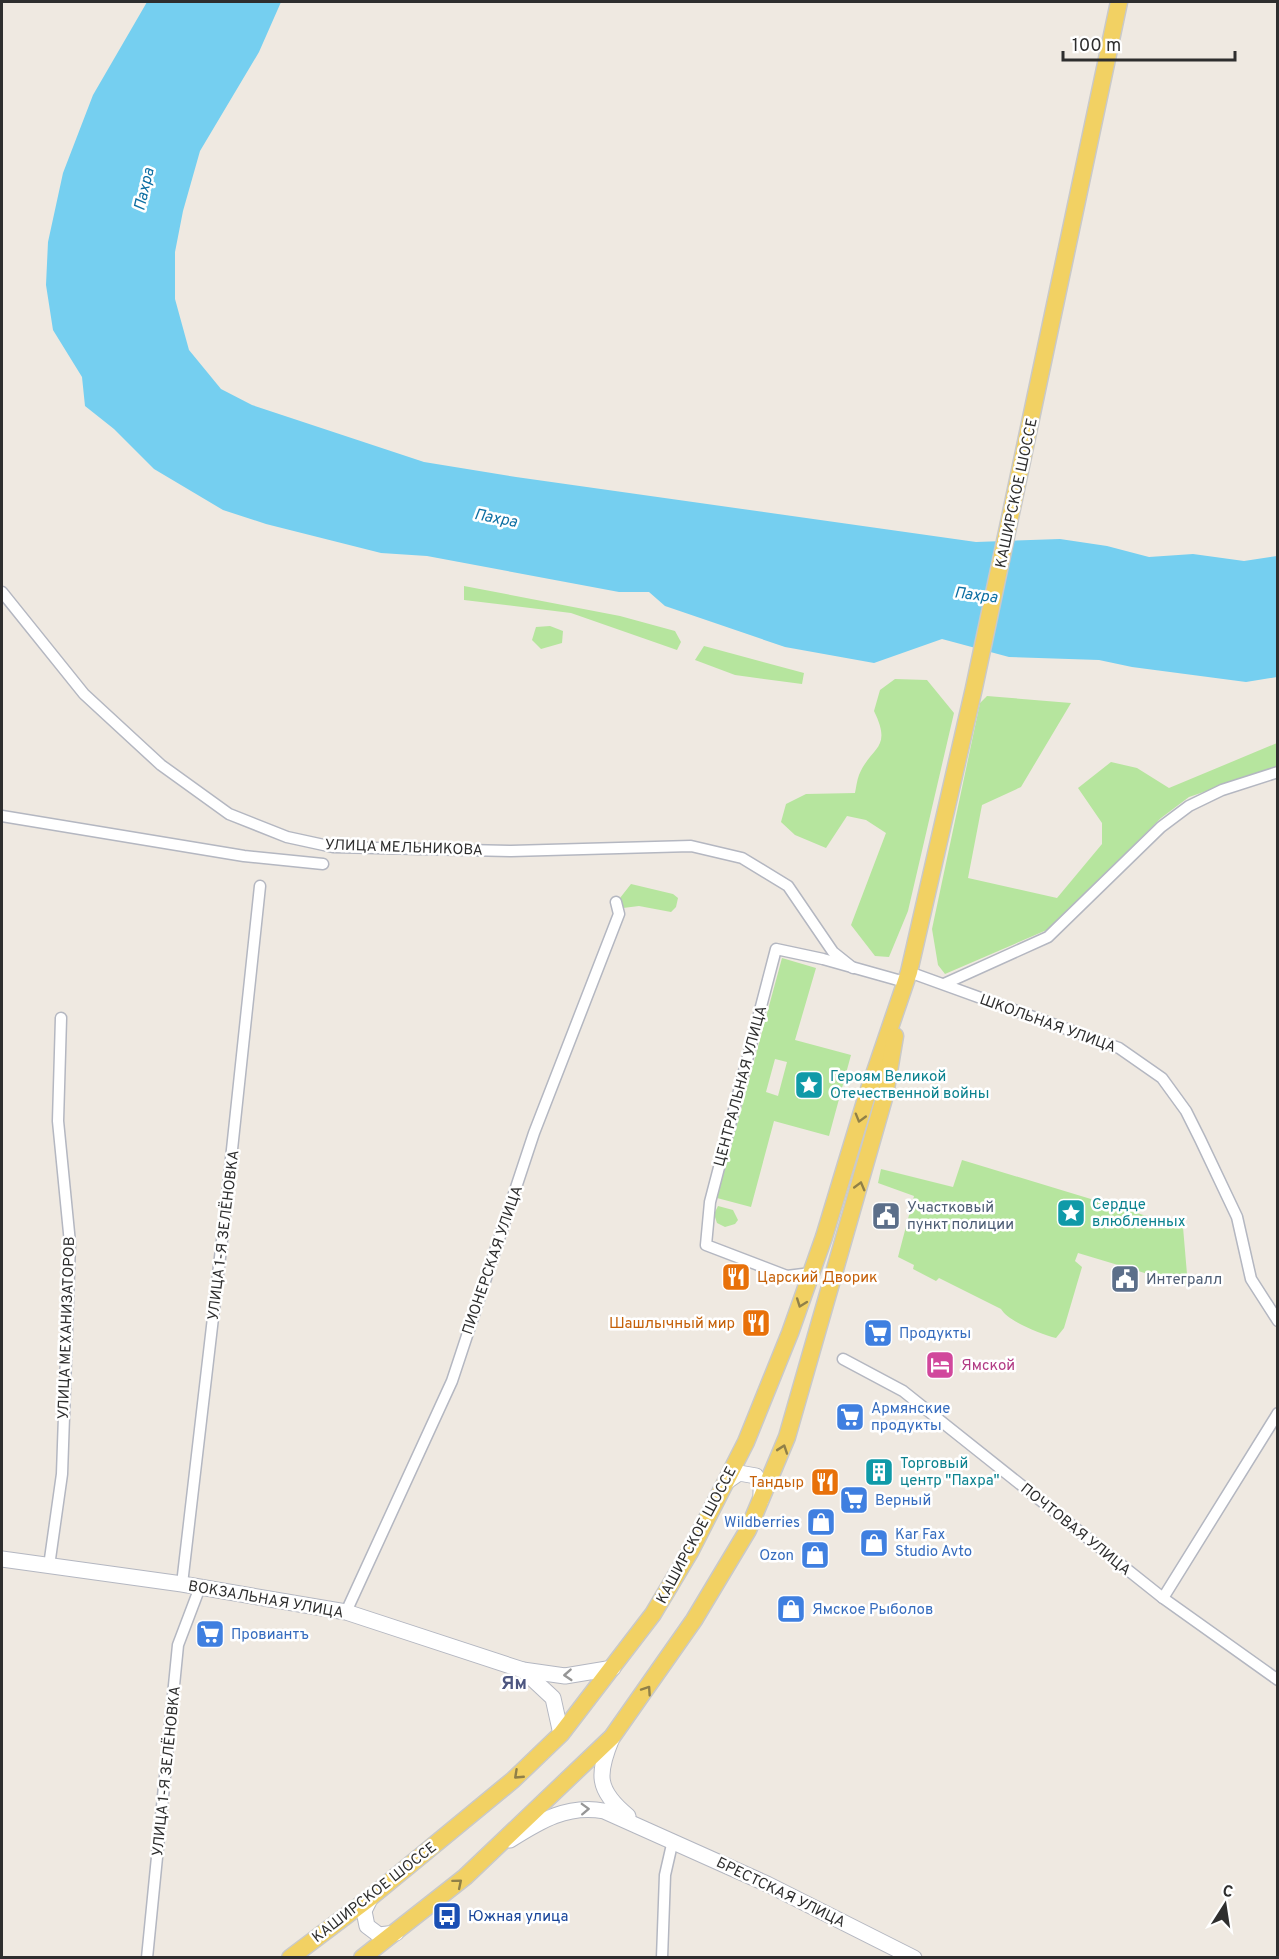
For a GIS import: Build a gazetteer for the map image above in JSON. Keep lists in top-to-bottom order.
{
  "streets": {
    "main road": ["КАШИРСКОЕ ШОССЕ"],
    "street": [
      "УЛИЦА МЕЛЬНИКОВА",
      "ШКОЛЬНАЯ УЛИЦА",
      "ЦЕНТРАЛЬНАЯ УЛИЦА",
      "УЛИЦА 1-Я ЗЕЛЁНОВКА",
      "ПИОНЕРСКАЯ УЛИЦА",
      "УЛИЦА МЕХАНИЗАТОРОВ",
      "ПОЧТОВАЯ УЛИЦА",
      "ВОКЗАЛЬНАЯ УЛИЦА",
      "БРЕСТСКАЯ УЛИЦА"
    ]
  },
  "crossings": [
    ["КАШИРСКОЕ ШОССЕ", "ШКОЛЬНАЯ УЛИЦА"],
    ["КАШИРСКОЕ ШОССЕ", "ЦЕНТРАЛЬНАЯ УЛИЦА"],
    ["КАШИРСКОЕ ШОССЕ", "ВОКЗАЛЬНАЯ УЛИЦА"],
    ["КАШИРСКОЕ ШОССЕ", "БРЕСТСКАЯ УЛИЦА"],
    ["УЛИЦА МЕЛЬНИКОВА", "ЦЕНТРАЛЬНАЯ УЛИЦА"],
    ["ШКОЛЬНАЯ УЛИЦА", "ЦЕНТРАЛЬНАЯ УЛИЦА"],
    ["УЛИЦА 1-Я ЗЕЛЁНОВКА", "ВОКЗАЛЬНАЯ УЛИЦА"],
    ["ПИОНЕРСКАЯ УЛИЦА", "ВОКЗАЛЬНАЯ УЛИЦА"],
    ["УЛИЦА МЕХАНИЗАТОРОВ", "ВОКЗАЛЬНАЯ УЛИЦА"]
  ],
  "districts": ["Ям"],
  "water": ["Пахра"],
  "places": {
    "place": ["Героям Великой Отечественной войны", "Сердце влюбленных"],
    "public building": ["Участковый пункт полиции", "Интегралл"],
    "restaurant": ["Царский Дворик", "Шашлычный мир", "Тандыр"],
    "supermarket": [
      "Продукты",
      "Армянские продукты",
      "Верный",
      "Провиантъ"
    ],
    "hotel": ["Ямской"],
    "building": ["Торговый центр \"Пахра\""],
    "shop": [
      "Wildberries",
      "Kar Fax Studio Avto",
      "Ozon",
      "Ямское Рыболов"
    ],
    "bus stop": ["Южная улица"]
  },
  "scale_bar": "100 m",
  "north": "top"
}
